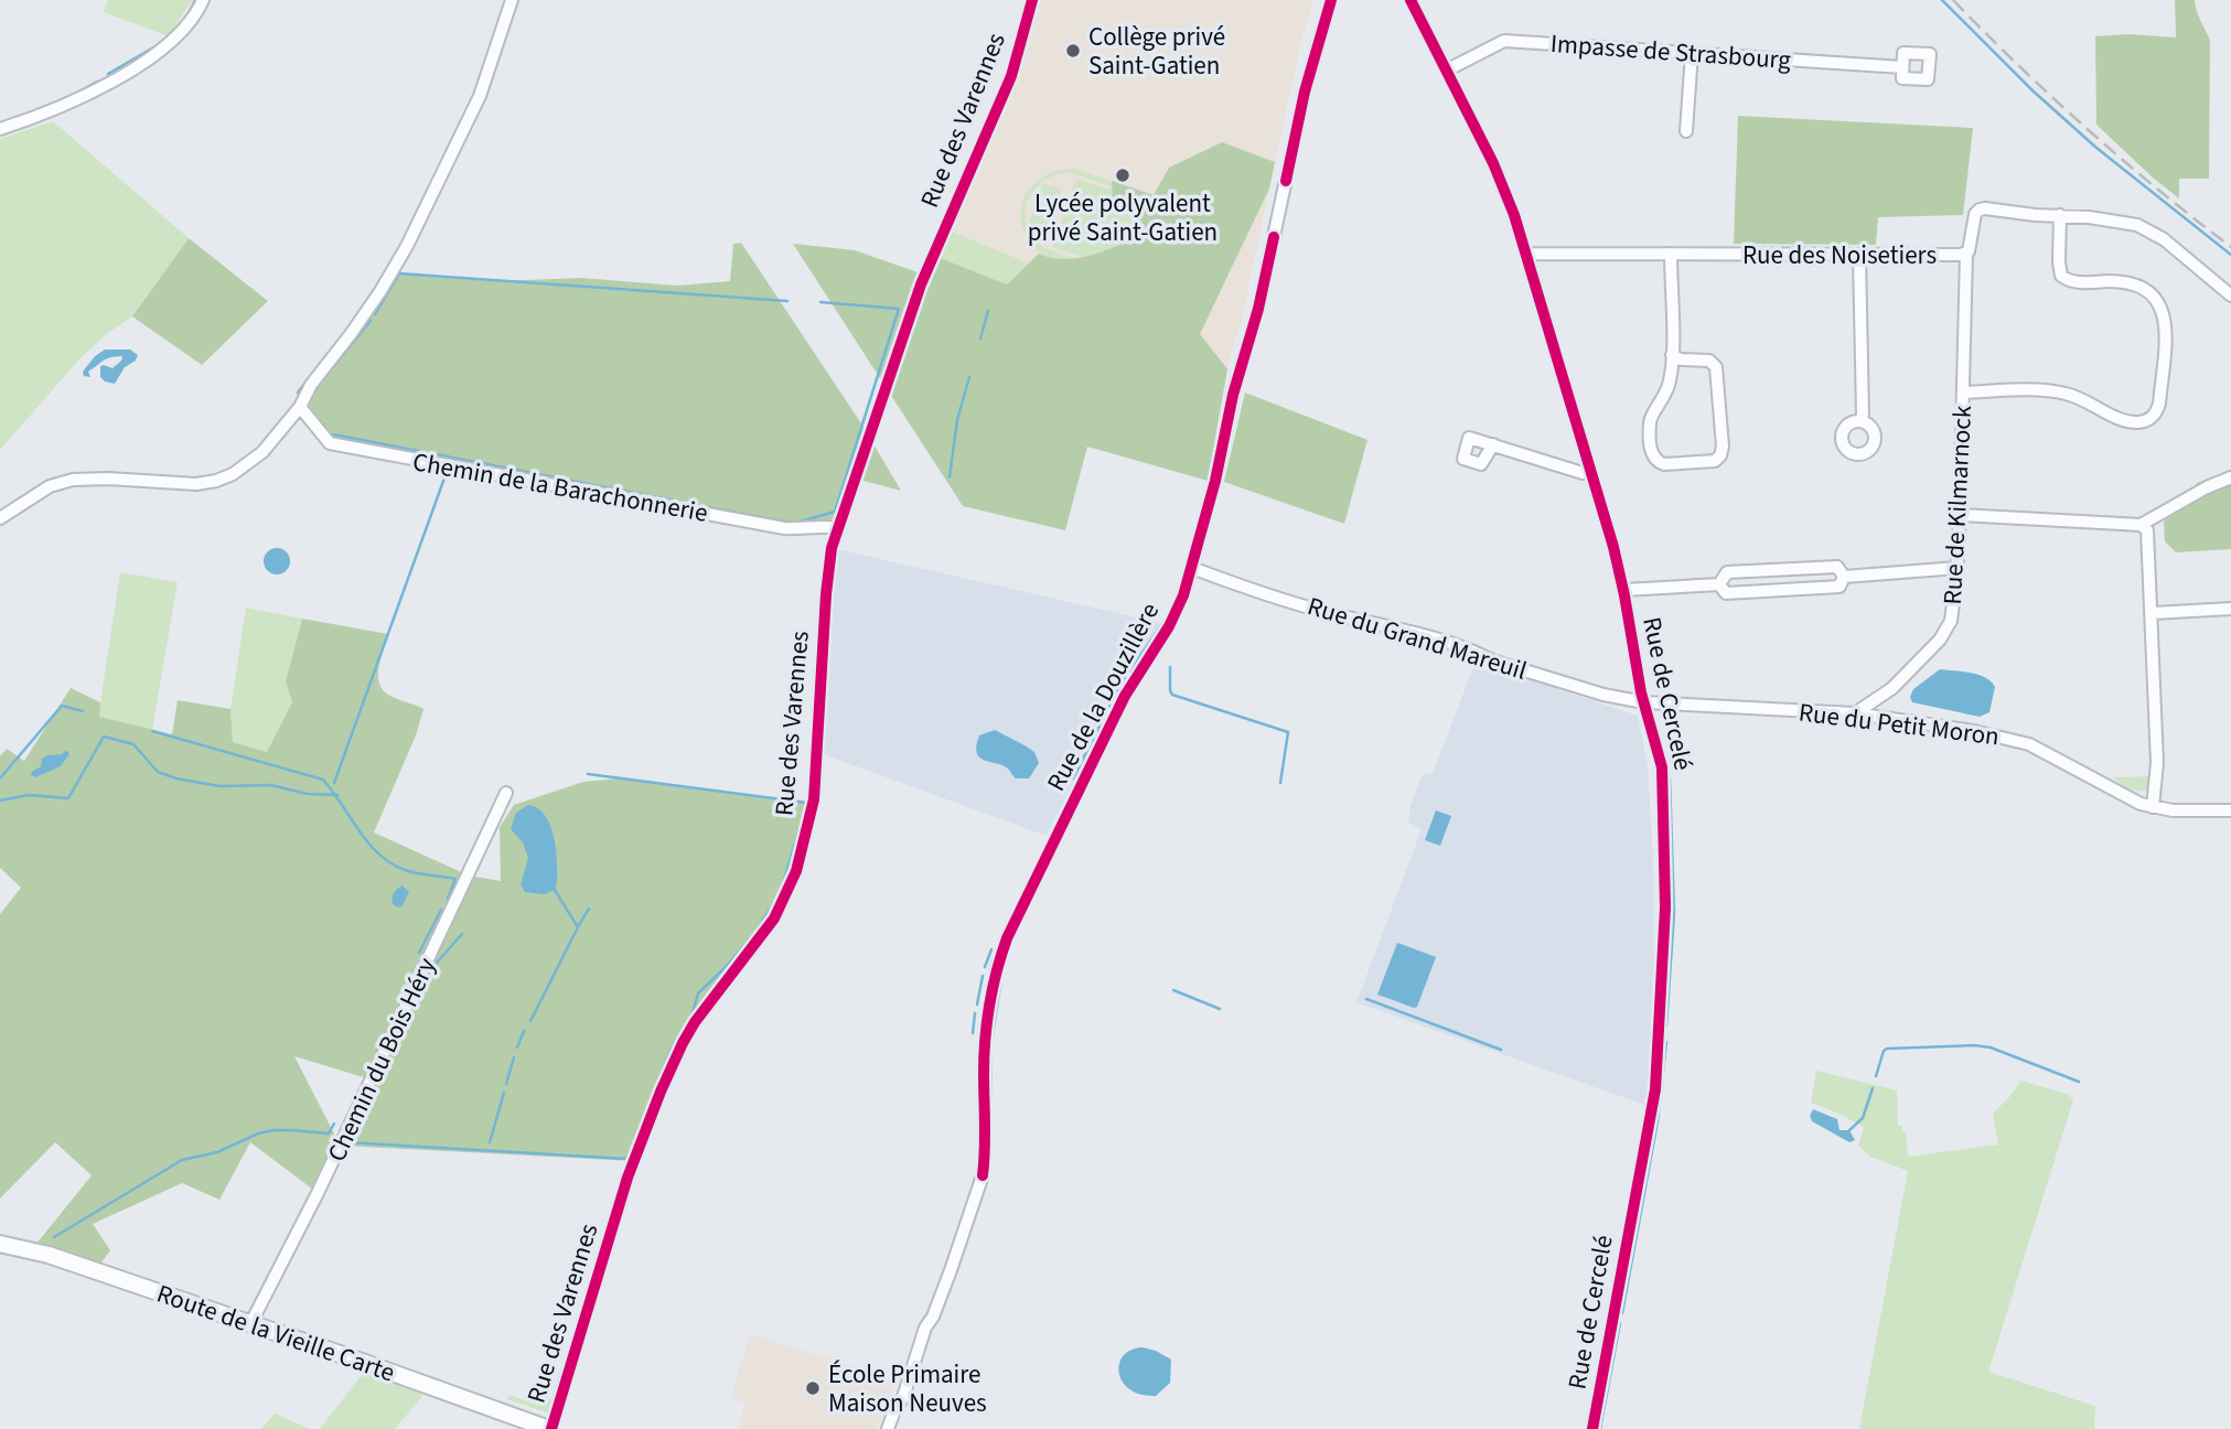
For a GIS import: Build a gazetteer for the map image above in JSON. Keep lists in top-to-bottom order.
{
  "streets": {
    "street": [
      "Impasse de Strasbourg",
      "Rue des Varennes",
      "Rue des Noisetiers",
      "Chemin de la Barachonnerie",
      "Rue de Kilmarnock",
      "Rue du Grand Mareuil",
      "Rue de Cercelé",
      "Rue de la Douzillère",
      "Rue du Petit Moron",
      "Chemin du Bois Héry",
      "Route de la Vieille Carte"
    ]
  },
  "crossings": [
    ["Impasse de Strasbourg", "Rue de Cercelé"],
    ["Rue des Varennes", "Chemin de la Barachonnerie"],
    ["Rue des Varennes", "Route de la Vieille Carte"],
    ["Rue des Noisetiers", "Rue de Kilmarnock"],
    ["Rue des Noisetiers", "Rue de Cercelé"],
    ["Rue de Kilmarnock", "Rue du Petit Moron"],
    ["Rue du Grand Mareuil", "Rue de Cercelé"],
    ["Rue du Grand Mareuil", "Rue de la Douzillère"],
    ["Rue du Grand Mareuil", "Rue du Petit Moron"],
    ["Rue de Cercelé", "Rue du Petit Moron"],
    ["Chemin du Bois Héry", "Route de la Vieille Carte"]
  ],
  "places": ["Collège privé Saint-Gatien", "Lycée polyvalent privé Saint-Gatien", "École Primaire Maison Neuves"]
}
